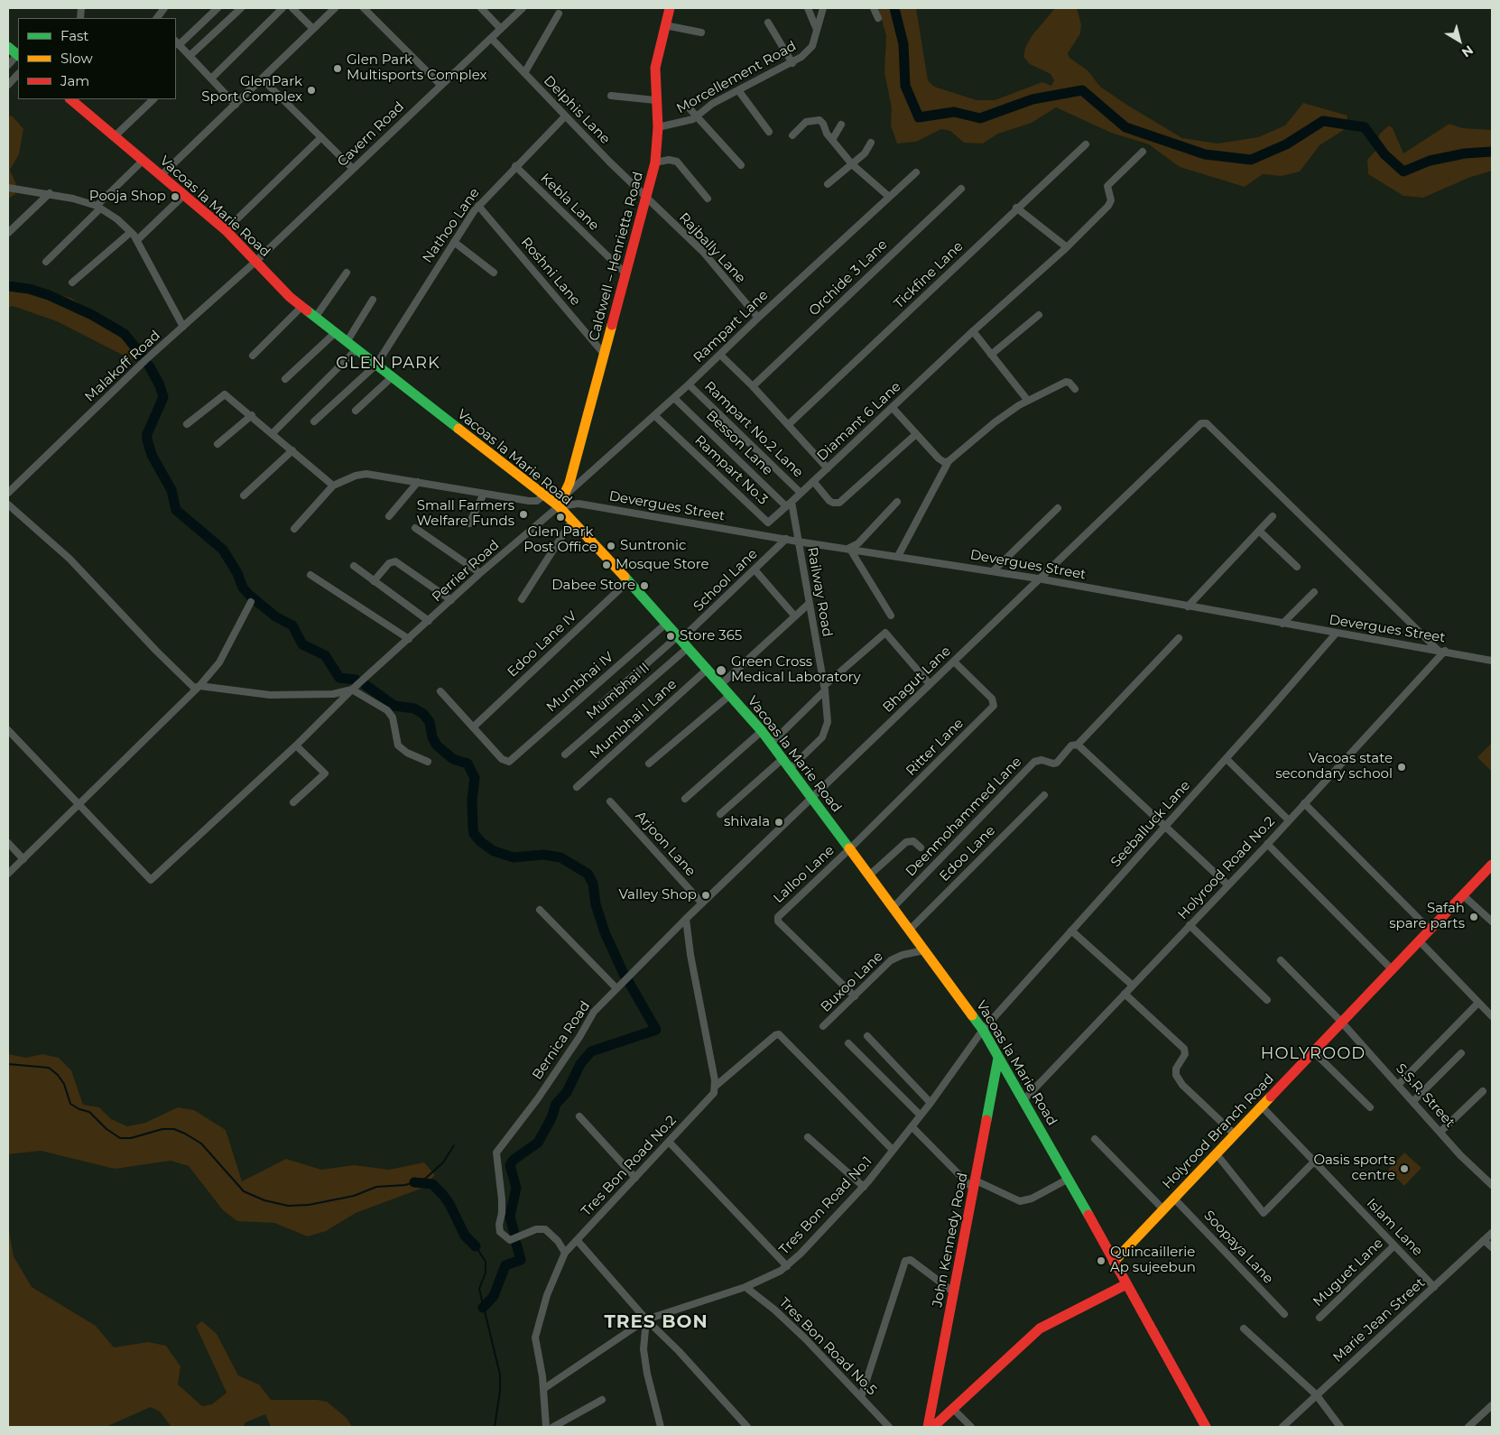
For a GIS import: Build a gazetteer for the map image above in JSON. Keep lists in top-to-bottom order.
{
  "streets": {
    "main road": [
      "Vacoas la Marie Road",
      "Caldwell – Henrietta Road",
      "Holyrood Branch Road",
      "John Kennedy Road"
    ],
    "street": [
      "Morcellement Road",
      "Delphis Lane",
      "Cavern Road",
      "Kebla Lane",
      "Nathoo Lane",
      "Rajbally Lane",
      "Roshni Lane",
      "Tickfine Lane",
      "Orchide 3 Lane",
      "Rampart Lane",
      "Malakoff Road",
      "Diamant 6 Lane",
      "Rampart No.2 Lane",
      "Besson Lane",
      "Rampart No.3",
      "Devergues Street",
      "Perrier Road",
      "School Lane",
      "Railway Road",
      "Edoo Lane IV",
      "Bhagut Lane",
      "Mumbhai IV",
      "Mumbhai II",
      "Mumbhai I Lane",
      "Ritter Lane",
      "Deenmohammed Lane",
      "Seeballuck Lane",
      "Arjoon Lane",
      "Edoo Lane",
      "Holyrood Road No.2",
      "Lalloo Lane",
      "Buxoo Lane",
      "Bernica Road",
      "S.S.R. Street",
      "Tres Bon Road No.2",
      "Tres Bon Road No.1",
      "Islam Lane",
      "Soopaya Lane",
      "Muguet Lane",
      "Marie Jean Street",
      "Tres Bon Road No.5"
    ]
  },
  "crossings": [
    ["Morcellement Road", "Caldwell – Henrietta Road"],
    ["Delphis Lane", "Cavern Road"],
    ["Delphis Lane", "Nathoo Lane"],
    ["Delphis Lane", "Rajbally Lane"],
    ["Delphis Lane", "Caldwell – Henrietta Road"],
    ["Cavern Road", "Vacoas la Marie Road"],
    ["Cavern Road", "Malakoff Road"],
    ["Kebla Lane", "Nathoo Lane"],
    ["Kebla Lane", "Caldwell – Henrietta Road"],
    ["Vacoas la Marie Road", "Nathoo Lane"],
    ["Vacoas la Marie Road", "Caldwell – Henrietta Road"],
    ["Vacoas la Marie Road", "Rampart Lane"],
    ["Vacoas la Marie Road", "Malakoff Road"],
    ["Vacoas la Marie Road", "Devergues Street"],
    ["Vacoas la Marie Road", "Perrier Road"],
    ["Vacoas la Marie Road", "School Lane"],
    ["Vacoas la Marie Road", "Railway Road"],
    ["Vacoas la Marie Road", "Edoo Lane IV"],
    ["Vacoas la Marie Road", "Bhagut Lane"],
    ["Vacoas la Marie Road", "Mumbhai IV"],
    ["Vacoas la Marie Road", "Mumbhai II"],
    ["Vacoas la Marie Road", "Mumbhai I Lane"],
    ["Vacoas la Marie Road", "Ritter Lane"],
    ["Vacoas la Marie Road", "Deenmohammed Lane"],
    ["Vacoas la Marie Road", "Seeballuck Lane"],
    ["Vacoas la Marie Road", "Edoo Lane"],
    ["Vacoas la Marie Road", "Holyrood Road No.2"],
    ["Vacoas la Marie Road", "Lalloo Lane"],
    ["Vacoas la Marie Road", "Buxoo Lane"],
    ["Vacoas la Marie Road", "Bernica Road"],
    ["Vacoas la Marie Road", "Holyrood Branch Road"],
    ["Vacoas la Marie Road", "Tres Bon Road No.1"],
    ["Vacoas la Marie Road", "John Kennedy Road"],
    ["Nathoo Lane", "Roshni Lane"],
    ["Rajbally Lane", "Caldwell – Henrietta Road"],
    ["Rajbally Lane", "Rampart Lane"],
    ["Caldwell – Henrietta Road", "Roshni Lane"],
    ["Caldwell – Henrietta Road", "Rampart Lane"],
    ["Caldwell – Henrietta Road", "Devergues Street"],
    ["Caldwell – Henrietta Road", "Perrier Road"],
    ["Rampart Lane", "Rampart No.2 Lane"],
    ["Rampart Lane", "Besson Lane"],
    ["Rampart Lane", "Rampart No.3"],
    ["Rampart Lane", "Devergues Street"],
    ["Rampart Lane", "Perrier Road"],
    ["Diamant 6 Lane", "Rampart No.2 Lane"],
    ["Diamant 6 Lane", "Besson Lane"],
    ["Diamant 6 Lane", "Rampart No.3"],
    ["Besson Lane", "Rampart No.3"],
    ["Devergues Street", "Perrier Road"],
    ["Devergues Street", "School Lane"],
    ["Devergues Street", "Railway Road"],
    ["Devergues Street", "Bhagut Lane"],
    ["Devergues Street", "Seeballuck Lane"],
    ["Devergues Street", "Holyrood Road No.2"],
    ["School Lane", "Mumbhai II"],
    ["Edoo Lane IV", "Mumbhai IV"],
    ["Bhagut Lane", "Ritter Lane"],
    ["Bhagut Lane", "Holyrood Road No.2"],
    ["Bhagut Lane", "Bernica Road"],
    ["Ritter Lane", "Lalloo Lane"],
    ["Seeballuck Lane", "Tres Bon Road No.1"],
    ["Arjoon Lane", "Bernica Road"],
    ["Lalloo Lane", "Buxoo Lane"],
    ["Bernica Road", "Tres Bon Road No.2"],
    ["S.S.R. Street", "Holyrood Branch Road"],
    ["Holyrood Branch Road", "Islam Lane"],
    ["Holyrood Branch Road", "Soopaya Lane"],
    ["Tres Bon Road No.2", "Tres Bon Road No.1"],
    ["Tres Bon Road No.1", "Tres Bon Road No.5"],
    ["Islam Lane", "Muguet Lane"],
    ["Islam Lane", "Marie Jean Street"]
  ],
  "districts": ["GLEN PARK", "HOLYROOD", "TRES BON"],
  "places": [
    "Glen Park Multisports Complex",
    "GlenPark Sport Complex",
    "Pooja Shop",
    "Small Farmers Welfare Funds",
    "Glen Park Post Office",
    "Suntronic",
    "Mosque Store",
    "Dabee Store",
    "Store 365",
    "Green Cross Medical Laboratory",
    "Vacoas state secondary school",
    "shivala",
    "Valley Shop",
    "Safah spare parts",
    "Oasis sports centre",
    "Quincaillerie Ap sujeebun"
  ],
  "legend": ["Fast", "Slow", "Jam"],
  "north": "bottom right"
}
